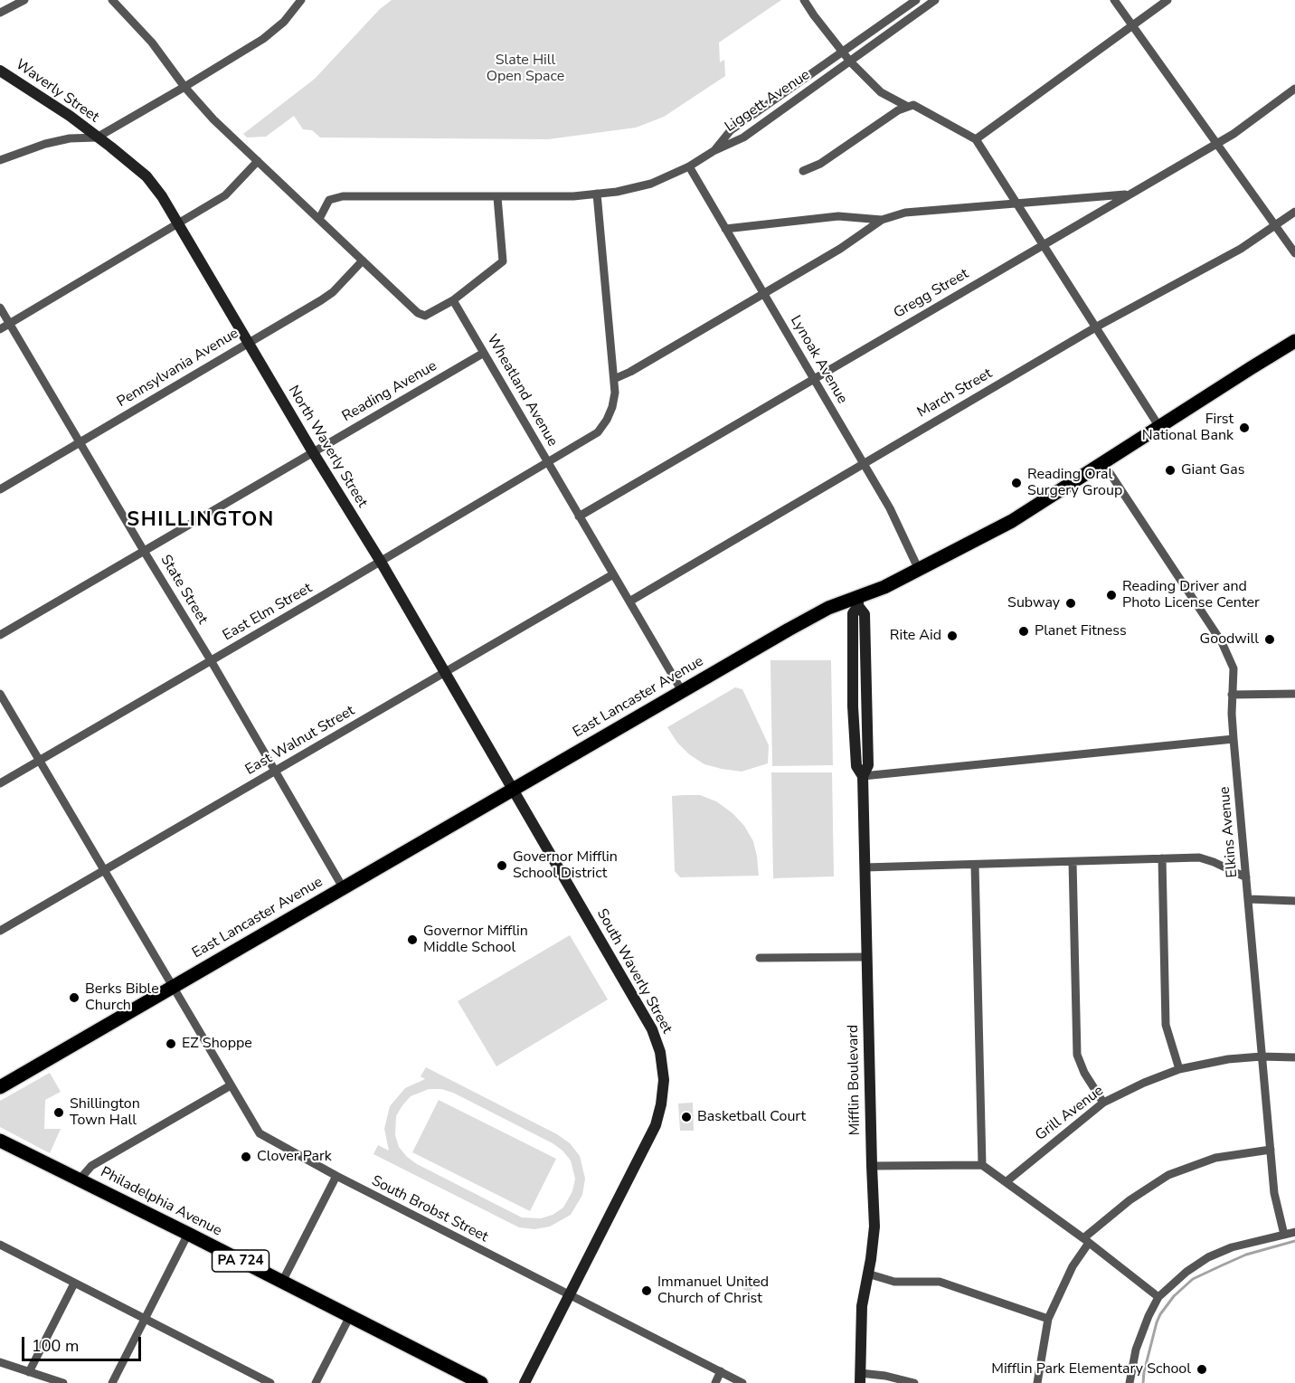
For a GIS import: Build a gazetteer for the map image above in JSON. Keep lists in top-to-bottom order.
{
  "streets": {
    "main road": ["East Lancaster Avenue", "Philadelphia Avenue", "PA 724"],
    "street": [
      "Waverly Street",
      "Liggett Avenue",
      "Gregg Street",
      "Lynoak Avenue",
      "Pennsylvania Avenue",
      "Wheatland Avenue",
      "Reading Avenue",
      "March Street",
      "North Waverly Street",
      "State Street",
      "East Elm Street",
      "East Walnut Street",
      "Elkins Avenue",
      "South Waverly Street",
      "Mifflin Boulevard",
      "Grill Avenue",
      "South Brobst Street"
    ]
  },
  "crossings": [
    ["Waverly Street", "North Waverly Street"],
    ["Gregg Street", "Lynoak Avenue"],
    ["Gregg Street", "Wheatland Avenue"],
    ["Lynoak Avenue", "March Street"],
    ["Lynoak Avenue", "East Lancaster Avenue"],
    ["Pennsylvania Avenue", "North Waverly Street"],
    ["Pennsylvania Avenue", "State Street"],
    ["Wheatland Avenue", "Reading Avenue"],
    ["Wheatland Avenue", "March Street"],
    ["Wheatland Avenue", "East Elm Street"],
    ["Wheatland Avenue", "East Lancaster Avenue"],
    ["Wheatland Avenue", "East Walnut Street"],
    ["Reading Avenue", "North Waverly Street"],
    ["Reading Avenue", "State Street"],
    ["North Waverly Street", "East Elm Street"],
    ["North Waverly Street", "East Lancaster Avenue"],
    ["North Waverly Street", "East Walnut Street"],
    ["North Waverly Street", "South Waverly Street"],
    ["State Street", "East Elm Street"],
    ["State Street", "East Lancaster Avenue"],
    ["State Street", "East Walnut Street"],
    ["East Elm Street", "South Brobst Street"],
    ["East Lancaster Avenue", "Elkins Avenue"],
    ["East Lancaster Avenue", "South Waverly Street"],
    ["East Lancaster Avenue", "Mifflin Boulevard"],
    ["East Lancaster Avenue", "South Brobst Street"],
    ["East Walnut Street", "South Brobst Street"],
    ["Elkins Avenue", "Grill Avenue"],
    ["South Waverly Street", "South Brobst Street"]
  ],
  "districts": ["SHILLINGTON"],
  "parks": ["Slate Hill Open Space"],
  "places": [
    "First National Bank",
    "Giant Gas",
    "Reading Oral Surgery Group",
    "Reading Driver and Photo License Center",
    "Subway",
    "Planet Fitness",
    "Rite Aid",
    "Goodwill",
    "Governor Mifflin School District",
    "Governor Mifflin Middle School",
    "Berks Bible Church",
    "EZ Shoppe",
    "Shillington Town Hall",
    "Basketball Court",
    "Clover Park",
    "Immanuel United Church of Christ",
    "Mifflin Park Elementary School"
  ],
  "scale_bar": "100 m"
}
